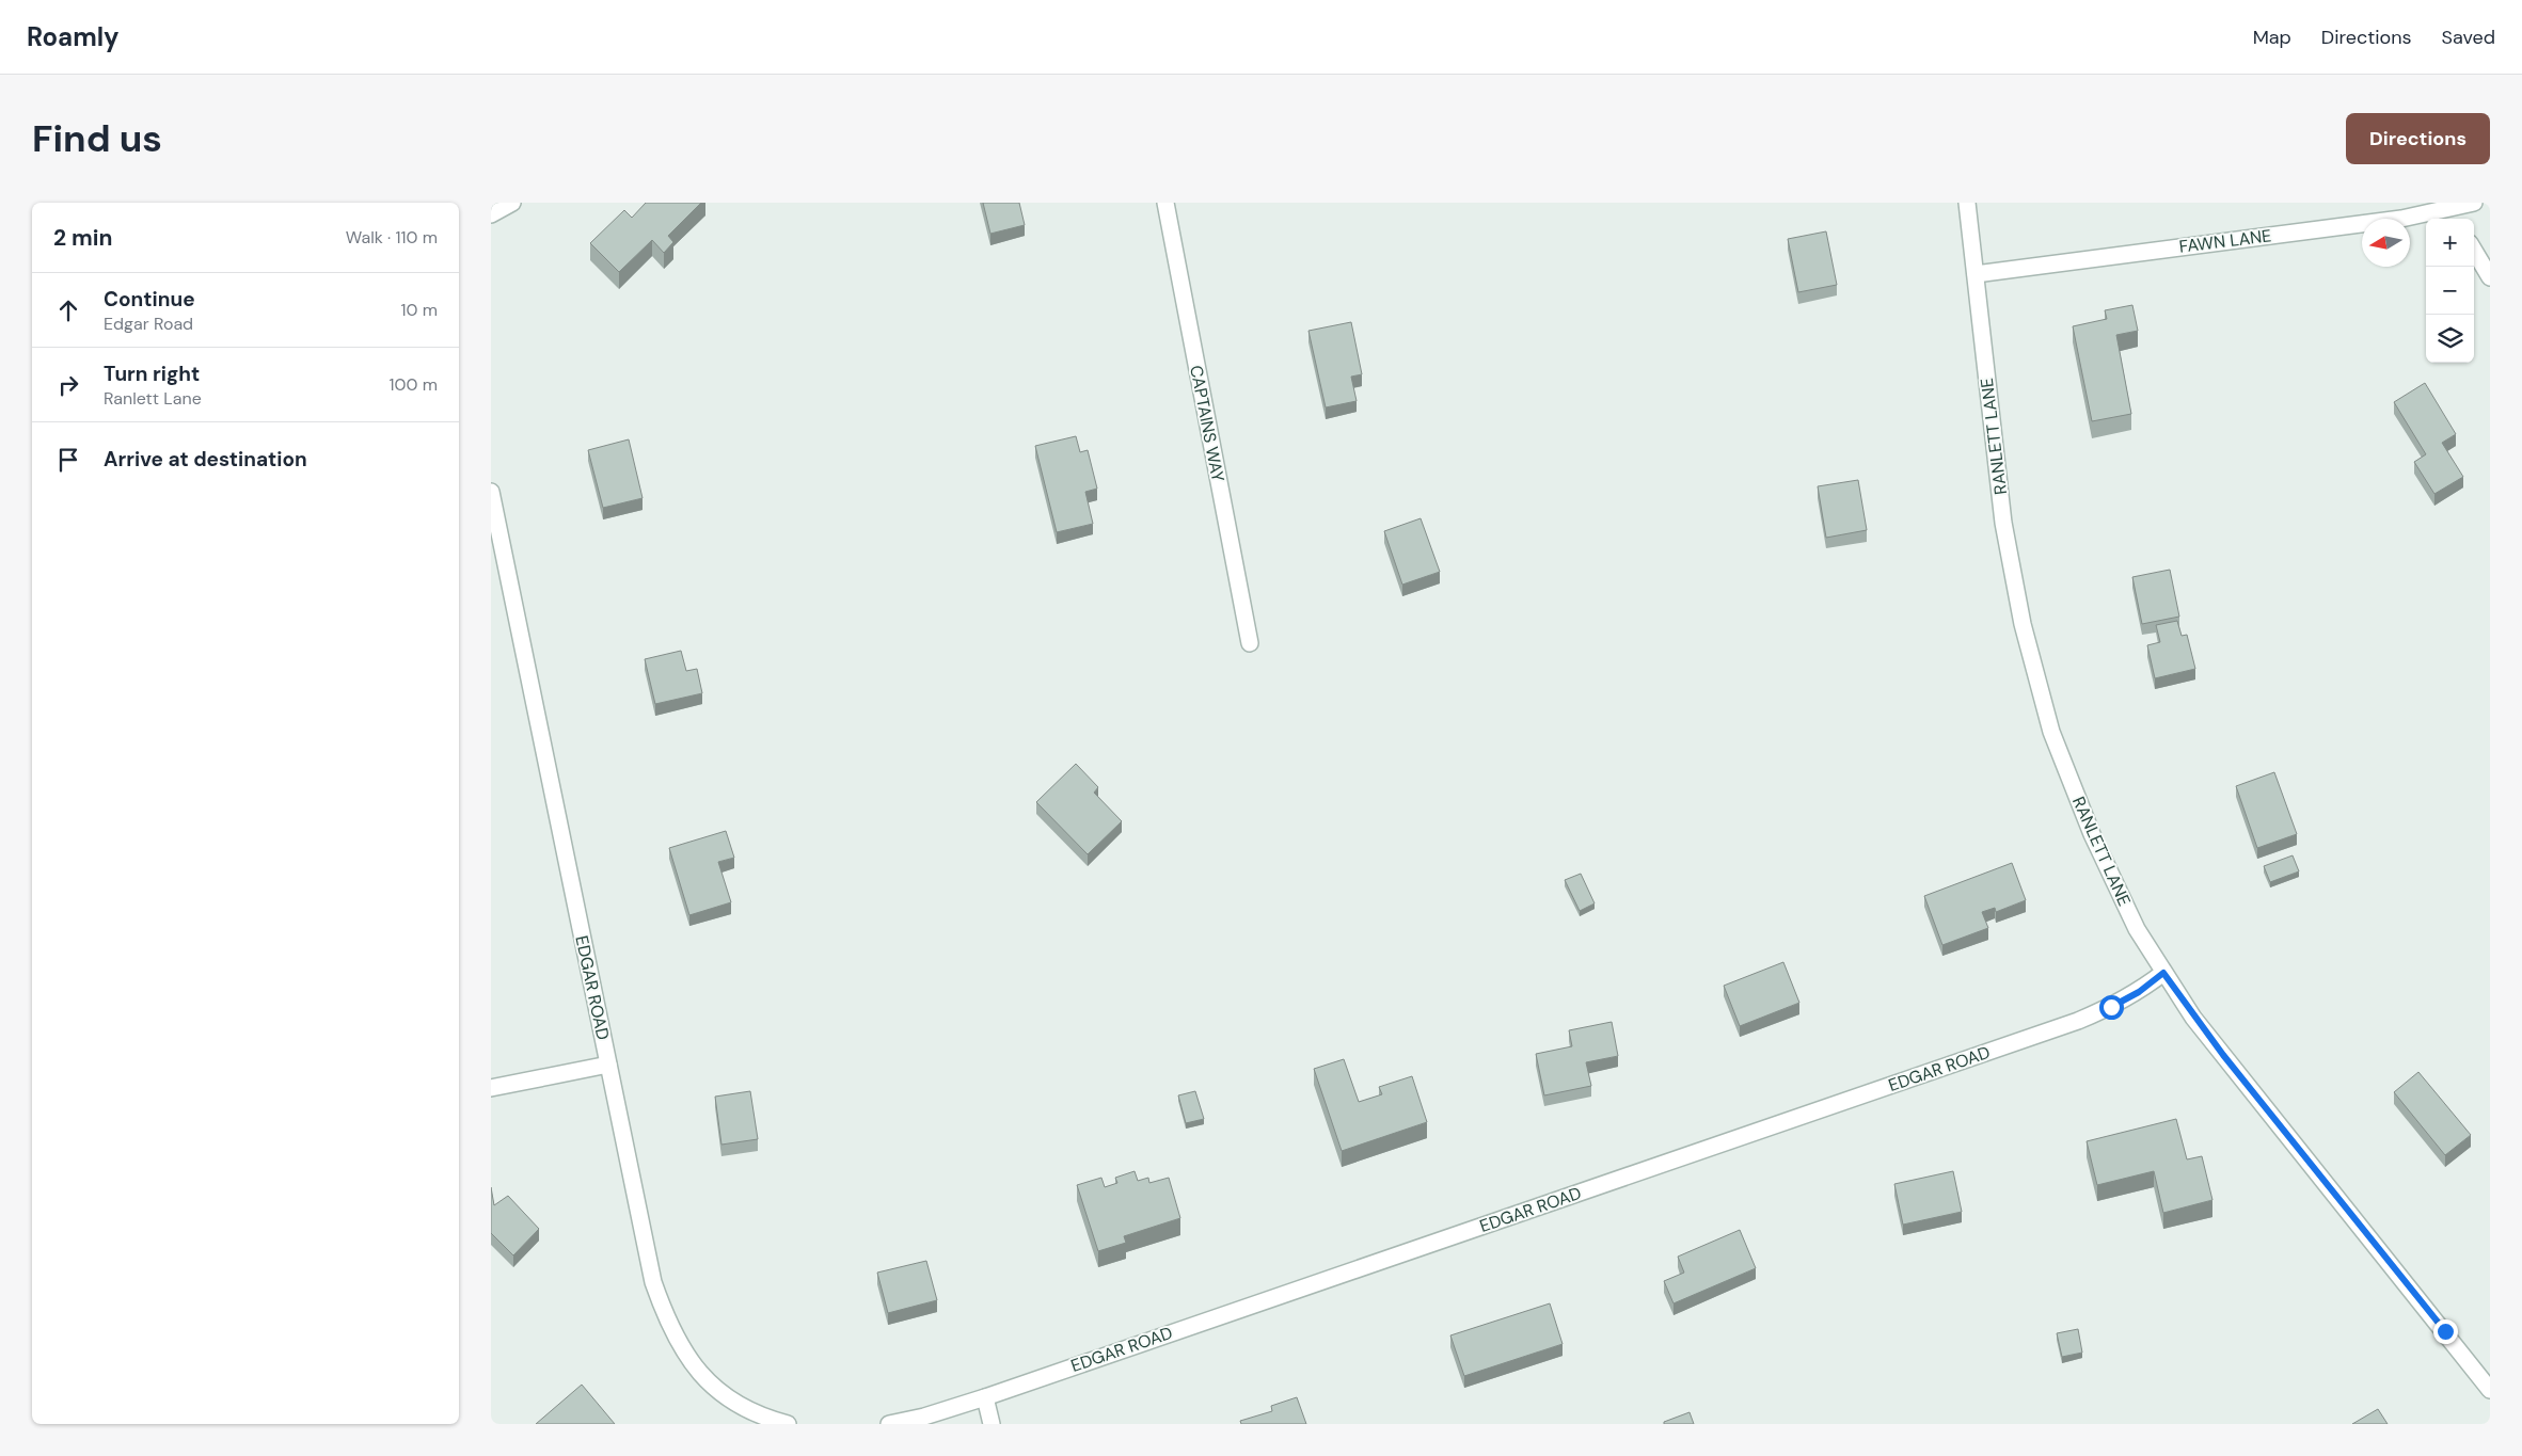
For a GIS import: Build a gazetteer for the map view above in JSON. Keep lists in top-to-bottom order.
{
  "streets": {
    "street": [
      "FAWN LANE",
      "CAPTAINS WAY",
      "RANLETT LANE",
      "EDGAR ROAD"
    ]
  },
  "crossings": [
    ["FAWN LANE", "RANLETT LANE"],
    ["RANLETT LANE", "EDGAR ROAD"]
  ],
  "north": "left",
  "page": {
    "header": "Roamly",
    "nav": ["Map", "Directions", "Saved"],
    "buttons": "Directions",
    "title": "Find us",
    "heading": ["2 min", "Walk · 110 m"],
    "map_buttons": ["+", "−"],
    "list": [
      ["Continue", "Edgar Road", "10 m"],
      ["Turn right", "Ranlett Lane", "100 m"],
      "Arrive at destination"
    ]
  }
}
